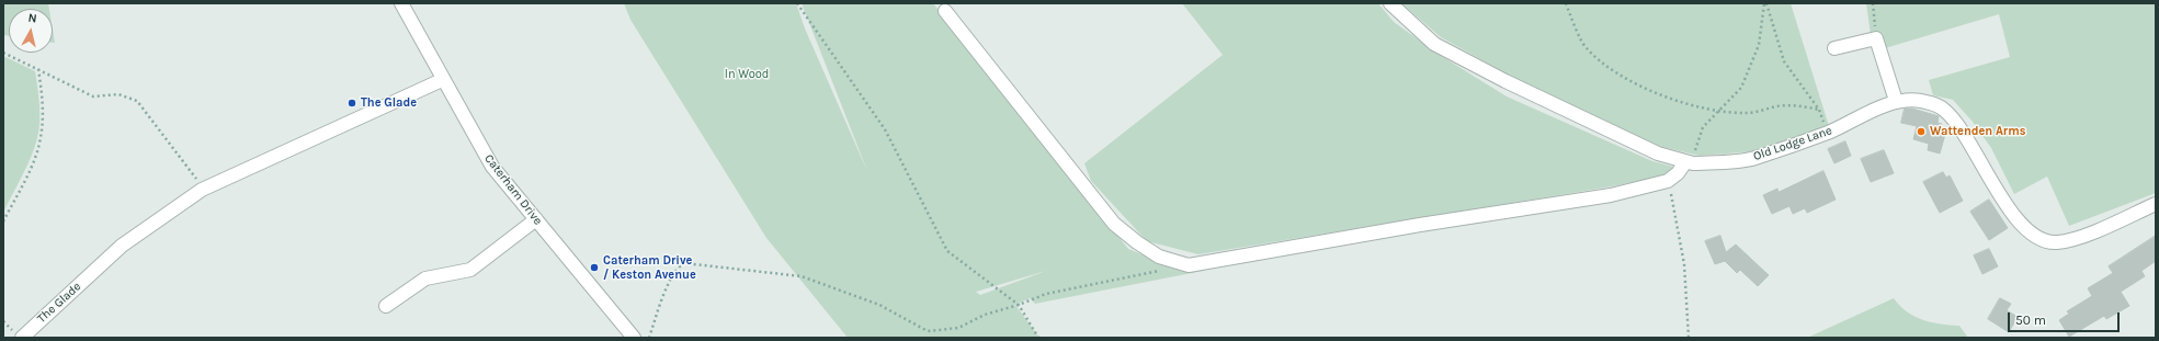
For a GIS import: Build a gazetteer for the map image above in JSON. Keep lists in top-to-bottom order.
{
  "streets": {
    "street": ["Old Lodge Lane", "Caterham Drive", "The Glade"]
  },
  "crossings": [
    ["Caterham Drive", "The Glade"]
  ],
  "parks": ["In Wood"],
  "places": ["The Glade", "Wattenden Arms", "Caterham Drive / Keston Avenue"],
  "scale_bar": "50 m",
  "north": "top"
}
